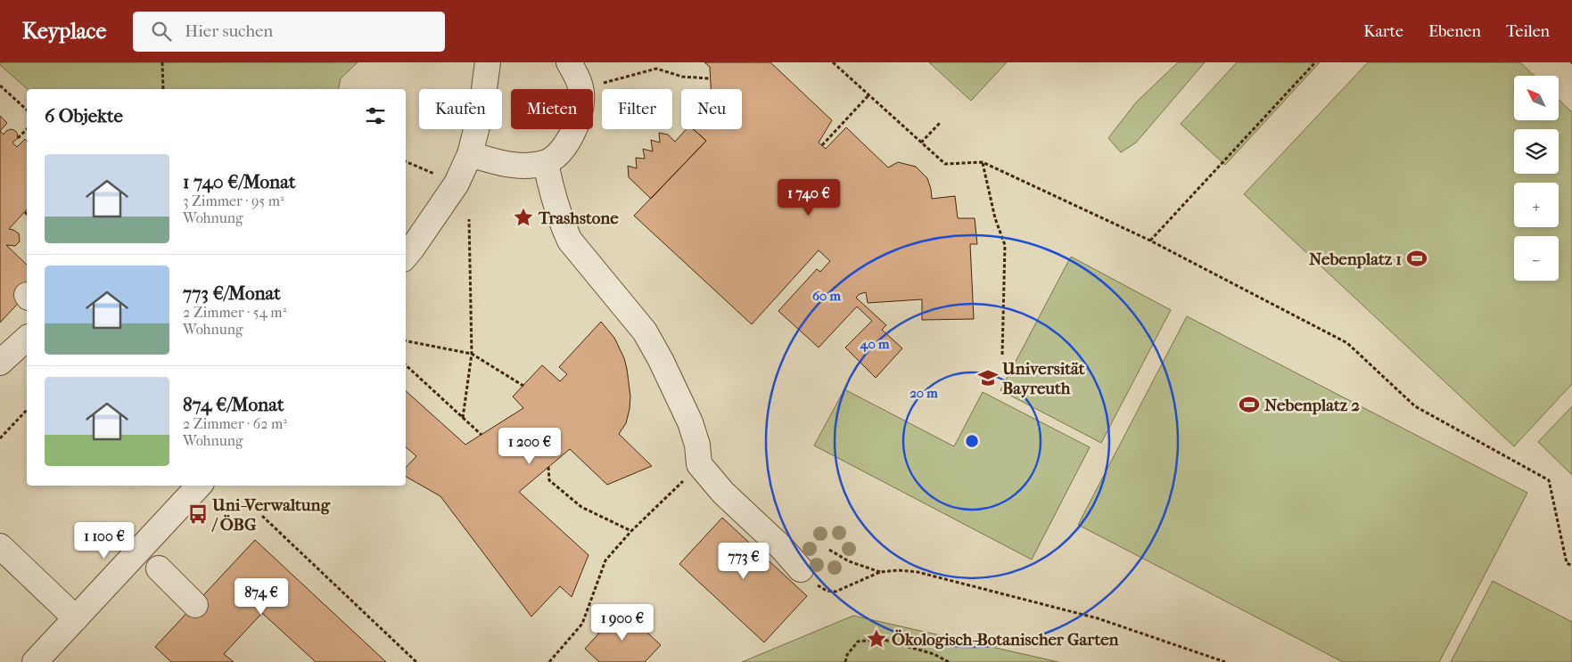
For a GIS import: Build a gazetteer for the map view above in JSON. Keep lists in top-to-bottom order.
{
  "places": {
    "place": ["Trashstone", "Ökologisch-Botanischer Garten"],
    "sports": ["Nebenplatz 1", "Nebenplatz 2"],
    "school or university": ["Universität Bayreuth"],
    "bus stop": ["Uni-Verwaltung / ÖBG"]
  },
  "north": "top left",
  "page": {
    "header": "Keyplace",
    "search": "Hier suchen",
    "nav": ["Karte", "Ebenen", "Teilen"],
    "map_buttons": ["+", "−"],
    "chip": [
      "Kaufen",
      "Mieten",
      "Filter",
      "Neu"
    ],
    "heading": "6 Objekte",
    "list": [
      {
        "name": "1 740 €/Monat",
        "note": "3 Zimmer · 95 m² · Wohnung"
      },
      {
        "name": "773 €/Monat",
        "note": "2 Zimmer · 54 m² · Wohnung"
      },
      {
        "name": "874 €/Monat",
        "note": "2 Zimmer · 62 m² · Wohnung"
      }
    ],
    "price": [
      "1 740 €",
      "1 200 €",
      "1 100 €",
      "773 €",
      "874 €",
      "1 900 €"
    ]
  },
  "rings": ["60 m", "40 m", "20 m"]
}
